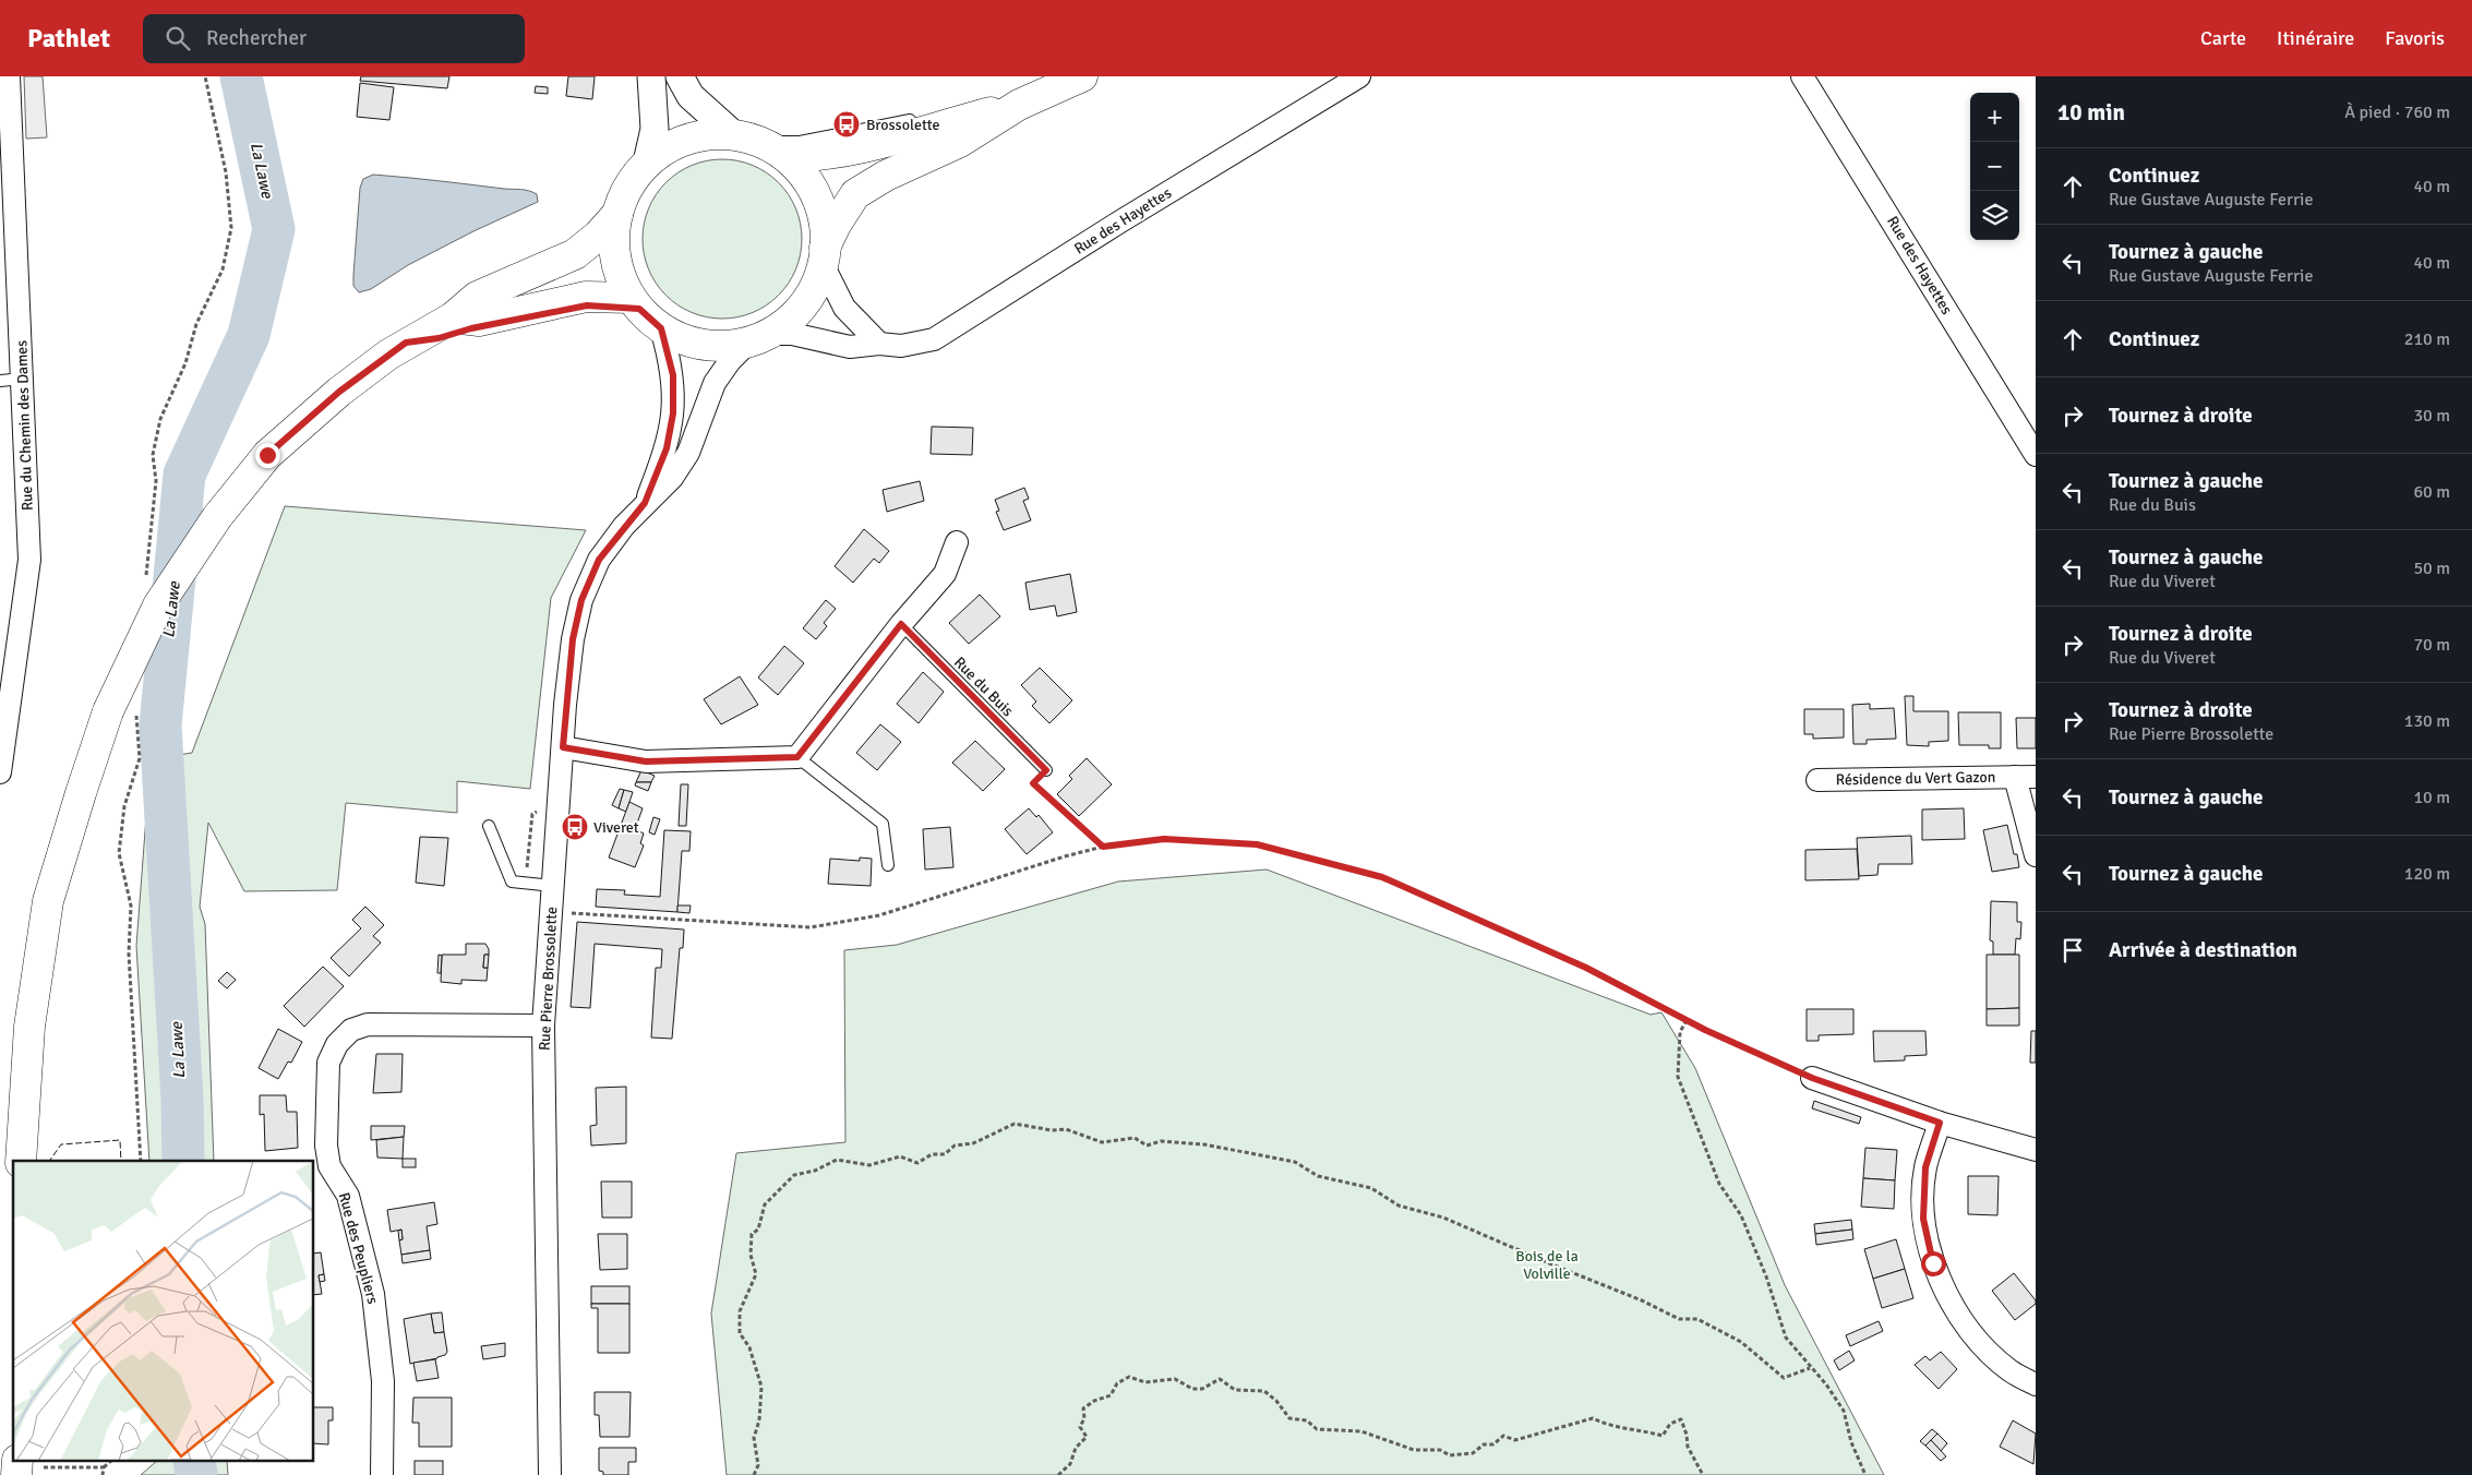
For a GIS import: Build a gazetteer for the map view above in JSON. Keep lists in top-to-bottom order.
{
  "streets": {
    "street": [
      "Rue des Hayettes",
      "Rue du Chemin des Dames",
      "Résidence du Vert Gazon",
      "Rue Pierre Brossolette",
      "Rue des Peupliers"
    ],
    "lane": ["Rue du Buis"]
  },
  "crossings": [
    ["Rue des Hayettes", "Rue Pierre Brossolette"],
    ["Rue Pierre Brossolette", "Rue des Peupliers"]
  ],
  "water": ["La Lawe"],
  "parks": ["Bois de la Volville"],
  "places": {
    "bus stop": ["Brossolette", "Viveret"]
  },
  "page": {
    "header": "Pathlet",
    "search": "Rechercher",
    "nav": ["Carte", "Itinéraire", "Favoris"],
    "heading": ["10 min", "À pied · 760 m"],
    "map_buttons": ["+", "−"],
    "list": [
      ["Continuez", "Rue Gustave Auguste Ferrie", "40 m"],
      ["Tournez à gauche", "Rue Gustave Auguste Ferrie", "40 m"],
      ["Continuez", "210 m"],
      ["Tournez à droite", "30 m"],
      ["Tournez à gauche", "Rue du Buis", "60 m"],
      ["Tournez à gauche", "Rue du Viveret", "50 m"],
      ["Tournez à droite", "Rue du Viveret", "70 m"],
      ["Tournez à droite", "Rue Pierre Brossolette", "130 m"],
      ["Tournez à gauche", "10 m"],
      ["Tournez à gauche", "120 m"],
      "Arrivée à destination"
    ]
  }
}
